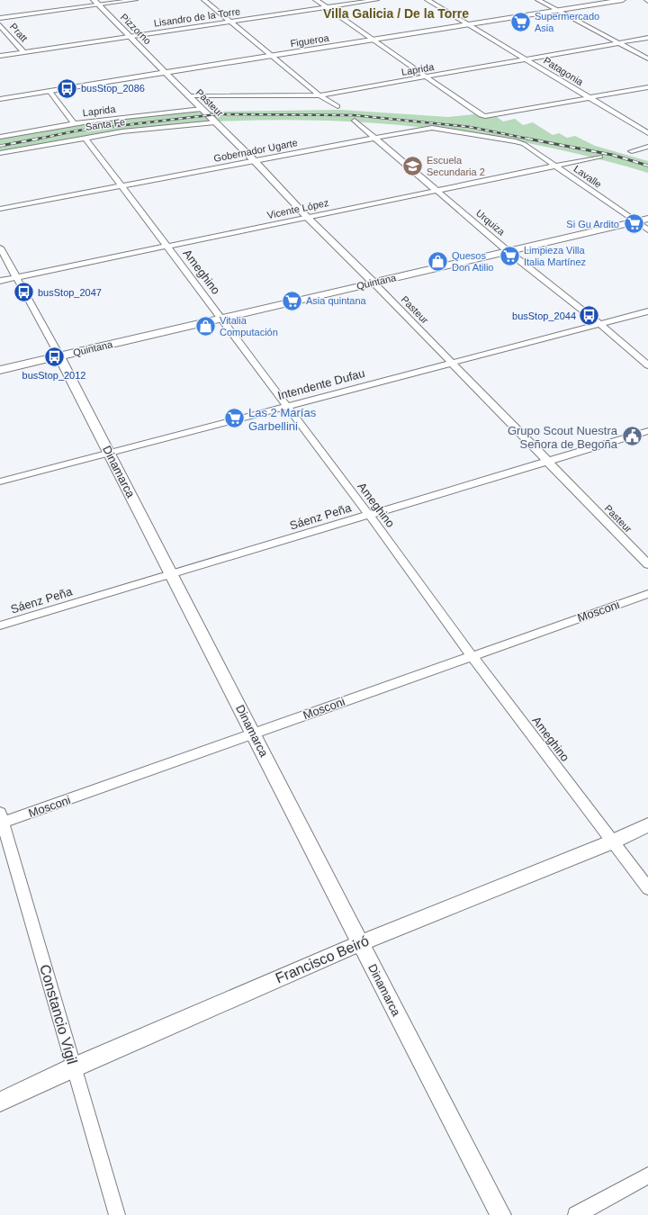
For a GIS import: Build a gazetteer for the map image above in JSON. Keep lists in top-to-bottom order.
{
  "streets": {
    "street": [
      "Lisandro de la Torre",
      "Pizzorno",
      "Pratt",
      "Figueroa",
      "Laprida",
      "Patagonia",
      "Pasteur",
      "Santa Fe",
      "Gobernador Ugarte",
      "Lavalle",
      "Vicente López",
      "Urquiza",
      "Ameghino",
      "Quintana",
      "Intendente Dufau",
      "Dinamarca",
      "Sáenz Peña",
      "Mosconi",
      "Francisco Beiró",
      "Constancio Vigil"
    ]
  },
  "crossings": [
    ["Lisandro de la Torre", "Pizzorno"],
    ["Lisandro de la Torre", "Pratt"],
    ["Pizzorno", "Figueroa"],
    ["Pizzorno", "Pasteur"],
    ["Figueroa", "Patagonia"],
    ["Figueroa", "Pasteur"],
    ["Laprida", "Patagonia"],
    ["Laprida", "Pasteur"],
    ["Pasteur", "Santa Fe"],
    ["Pasteur", "Gobernador Ugarte"],
    ["Pasteur", "Vicente López"],
    ["Pasteur", "Quintana"],
    ["Pasteur", "Intendente Dufau"],
    ["Pasteur", "Sáenz Peña"],
    ["Santa Fe", "Ameghino"],
    ["Gobernador Ugarte", "Lavalle"],
    ["Gobernador Ugarte", "Urquiza"],
    ["Gobernador Ugarte", "Ameghino"],
    ["Lavalle", "Vicente López"],
    ["Lavalle", "Quintana"],
    ["Vicente López", "Urquiza"],
    ["Vicente López", "Ameghino"],
    ["Vicente López", "Dinamarca"],
    ["Urquiza", "Quintana"],
    ["Urquiza", "Intendente Dufau"],
    ["Ameghino", "Quintana"],
    ["Ameghino", "Intendente Dufau"],
    ["Ameghino", "Sáenz Peña"],
    ["Ameghino", "Mosconi"],
    ["Ameghino", "Francisco Beiró"],
    ["Quintana", "Dinamarca"],
    ["Intendente Dufau", "Dinamarca"],
    ["Dinamarca", "Sáenz Peña"],
    ["Dinamarca", "Mosconi"],
    ["Dinamarca", "Francisco Beiró"],
    ["Mosconi", "Constancio Vigil"],
    ["Francisco Beiró", "Constancio Vigil"]
  ],
  "districts": ["Villa Galicia / De la Torre"],
  "places": {
    "supermarket": [
      "Supermercado Asia",
      "Si Gu Ardito",
      "Limpieza Villa Italia Martínez",
      "Asia quintana",
      "Las 2 Marías Garbellini"
    ],
    "bus stop": [
      "busStop_2086",
      "busStop_2047",
      "busStop_2044",
      "busStop_2012"
    ],
    "school or university": ["Escuela Secundaria 2"],
    "shop": ["Quesos Don Atilio", "Vitalia Computación"],
    "public building": ["Grupo Scout Nuestra Señora de Begoña"]
  }
}
